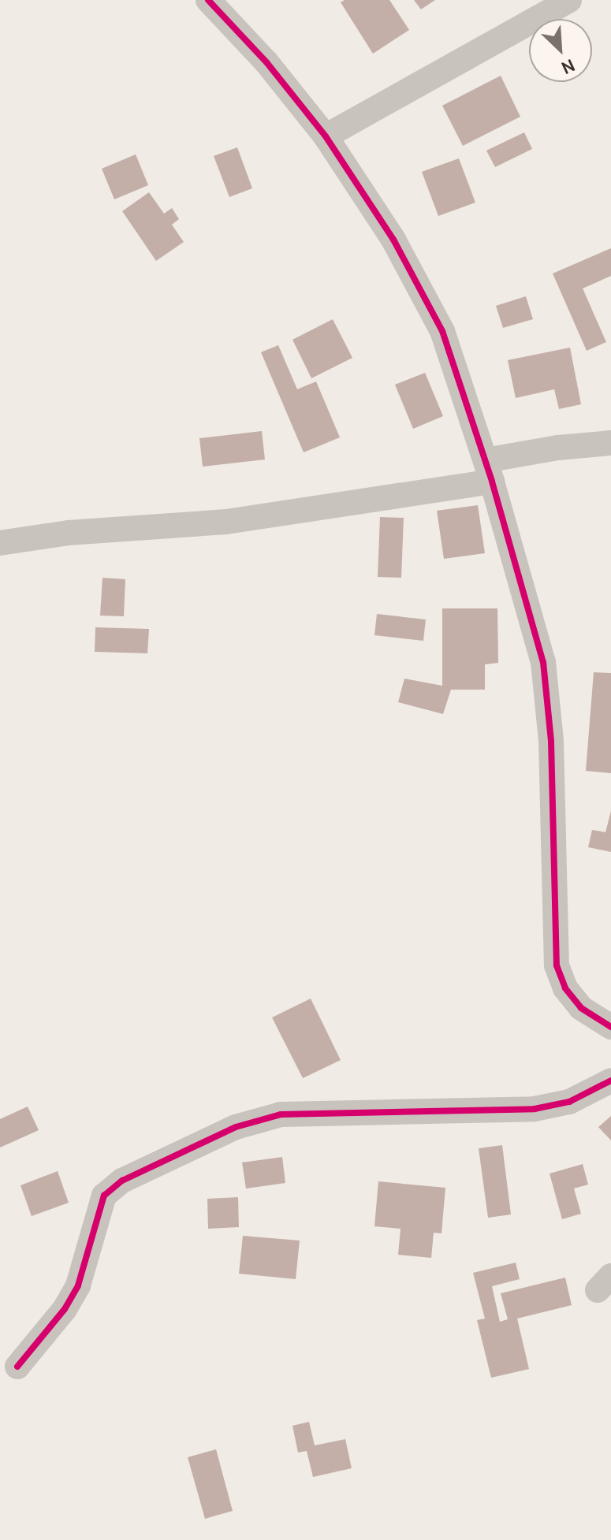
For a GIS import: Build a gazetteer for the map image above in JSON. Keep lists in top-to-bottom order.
{
  "north": "bottom right"
}
